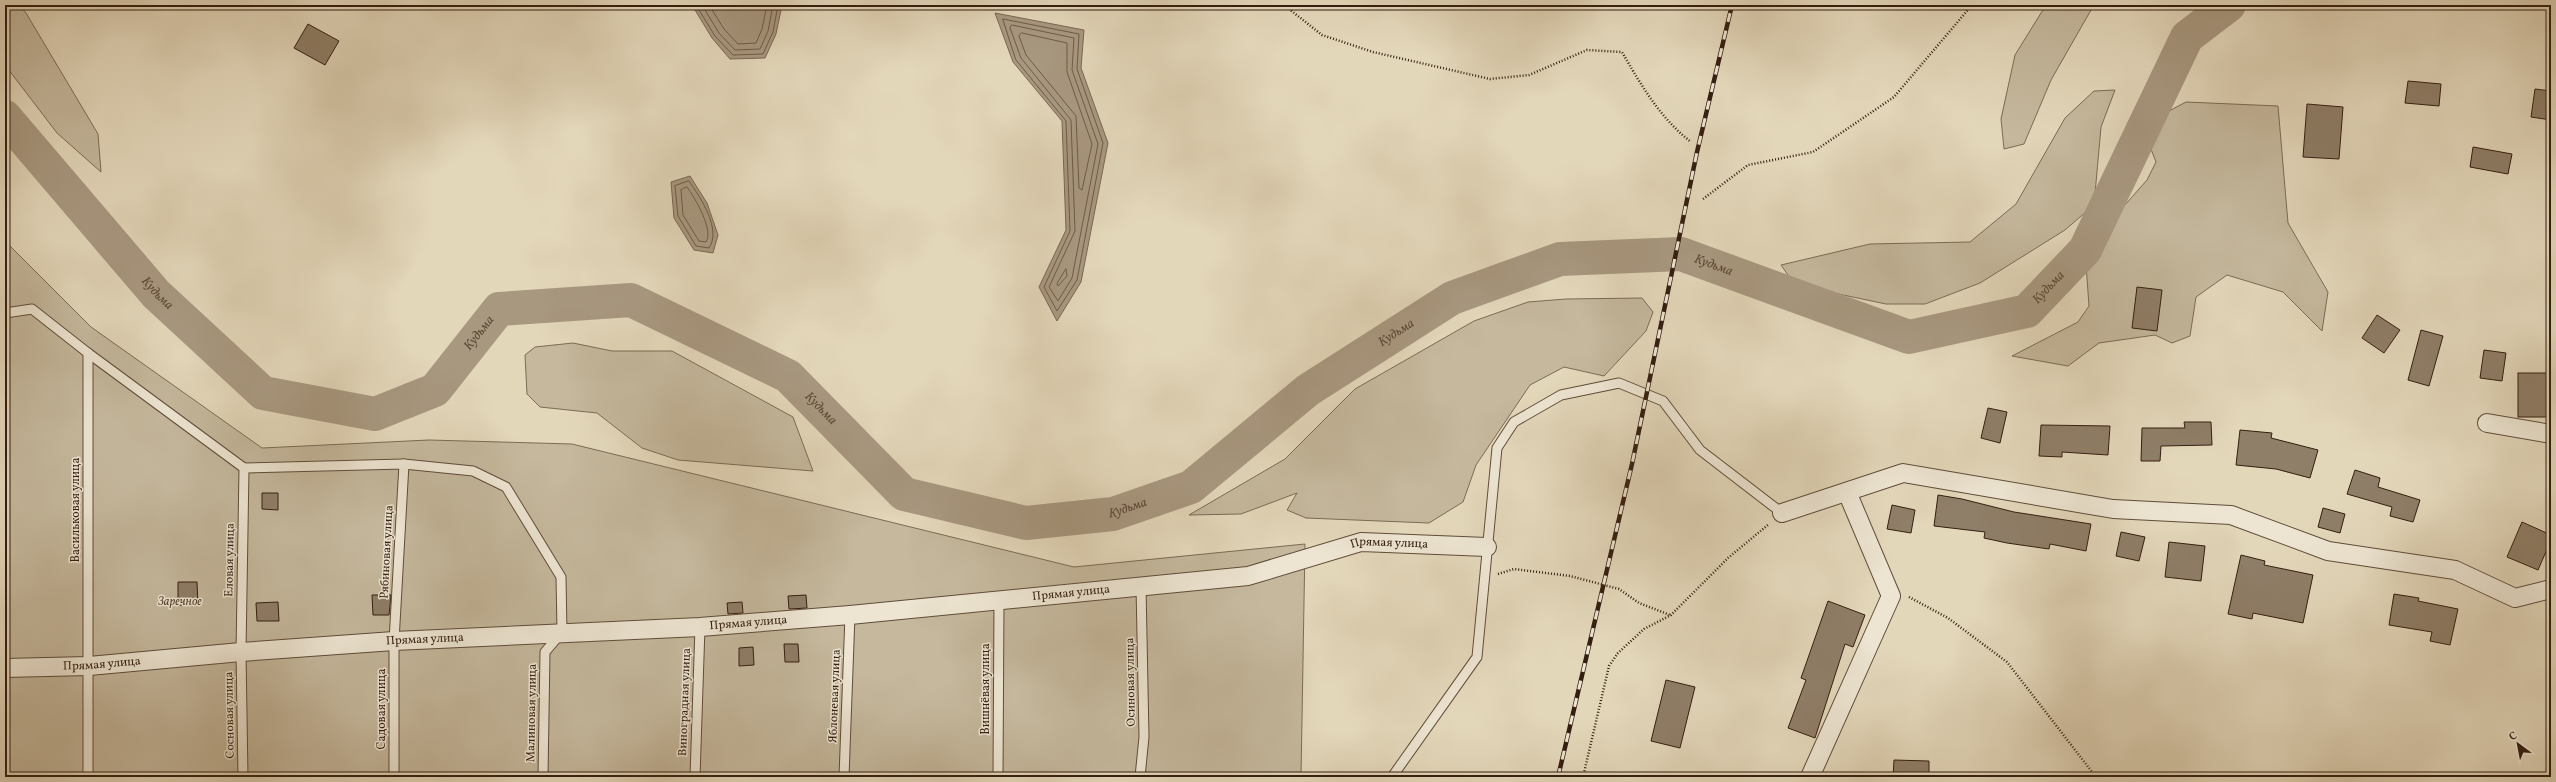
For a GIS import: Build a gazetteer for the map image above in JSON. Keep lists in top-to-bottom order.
{
  "streets": {
    "street": ["Прямая улица"],
    "lane": [
      "Васильковая улица",
      "Рябиновая улица",
      "Еловая улица",
      "Осиновая улица",
      "Вишнёвая улица",
      "Яблоневая улица",
      "Виноградная улица",
      "Садовая улица",
      "Малиновая улица",
      "Сосновая улица"
    ]
  },
  "crossings": [
    ["Васильковая улица", "Прямая улица"],
    ["Прямая улица", "Рябиновая улица"],
    ["Прямая улица", "Еловая улица"],
    ["Прямая улица", "Осиновая улица"],
    ["Прямая улица", "Вишнёвая улица"],
    ["Прямая улица", "Яблоневая улица"],
    ["Прямая улица", "Виноградная улица"],
    ["Прямая улица", "Садовая улица"],
    ["Прямая улица", "Малиновая улица"],
    ["Прямая улица", "Сосновая улица"],
    ["Рябиновая улица", "Садовая улица"],
    ["Еловая улица", "Сосновая улица"]
  ],
  "water": ["Кудьма"],
  "parks": ["Заречное"],
  "north": "top left"
}
